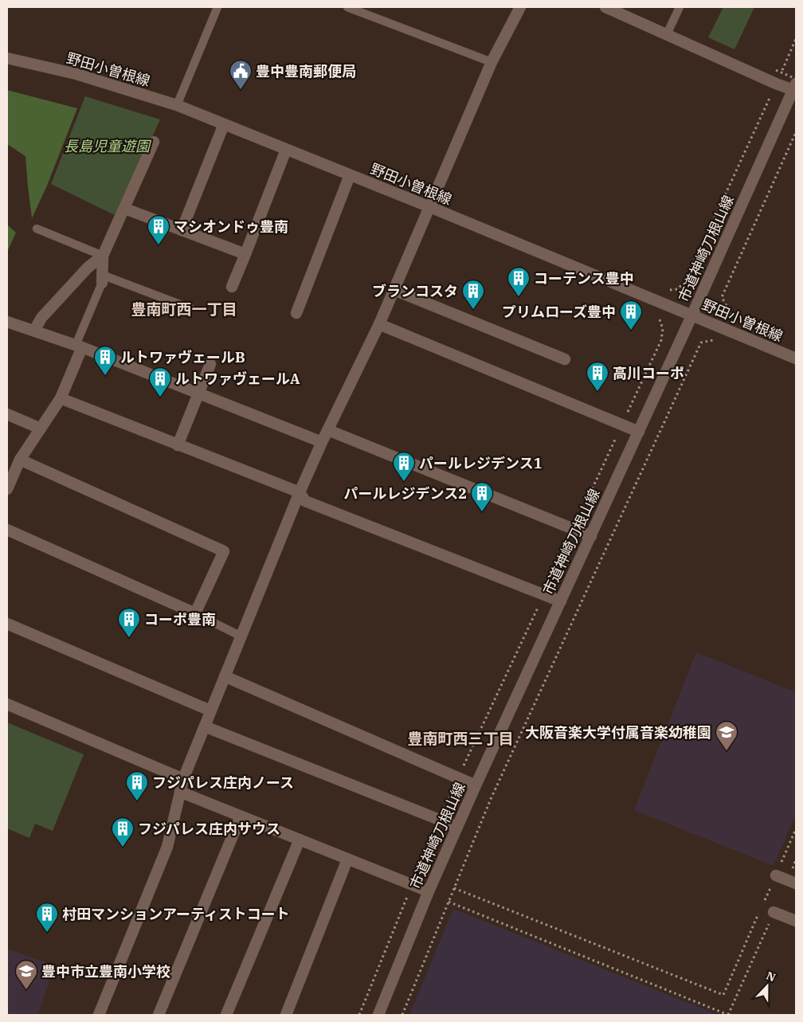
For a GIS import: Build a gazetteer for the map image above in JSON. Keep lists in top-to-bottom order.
{
  "streets": {
    "street": ["野田小曽根線", "市道神崎刀根山線"]
  },
  "crossings": [
    ["野田小曽根線", "市道神崎刀根山線"]
  ],
  "districts": ["豊南町西一丁目", "豊南町西三丁目"],
  "parks": ["長島児童遊園"],
  "places": {
    "public building": ["豊中豊南郵便局"],
    "building": [
      "マシオンドゥ豊南",
      "コーテンス豊中",
      "ブランコスタ",
      "プリムローズ豊中",
      "ルトワァヴェールB",
      "高川コーポ",
      "ルトワァヴェールA",
      "パールレジデンス1",
      "パールレジデンス2",
      "コーポ豊南",
      "フジパレス庄内ノース",
      "フジパレス庄内サウス",
      "村田マンションアーティストコート"
    ],
    "school or university": ["大阪音楽大学付属音楽幼稚園", "豊中市立豊南小学校"]
  },
  "north": "top"
}
